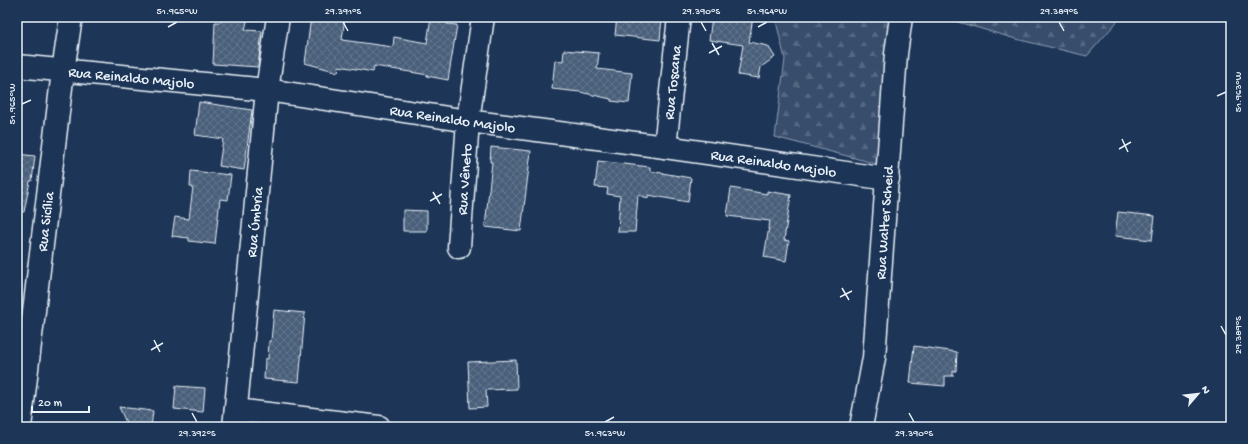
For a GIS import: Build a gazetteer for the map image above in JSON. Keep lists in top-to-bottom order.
{
  "streets": {
    "street": [
      "Rua Reinaldo Majolo",
      "Rua Toscana",
      "Rua Vêneto",
      "Rua Sicília",
      "Rua Úmbria",
      "Rua Walter Scheid"
    ]
  },
  "crossings": [
    ["Rua Reinaldo Majolo", "Rua Toscana"],
    ["Rua Reinaldo Majolo", "Rua Vêneto"],
    ["Rua Reinaldo Majolo", "Rua Sicília"],
    ["Rua Reinaldo Majolo", "Rua Úmbria"],
    ["Rua Reinaldo Majolo", "Rua Walter Scheid"]
  ],
  "scale_bar": "20 m",
  "north": "top right",
  "coordinates": [
    "51.965°W",
    "29.391°S",
    "29.390°S",
    "51.964°W",
    "29.389°S",
    "51.963°W",
    "29.392°S"
  ]
}
